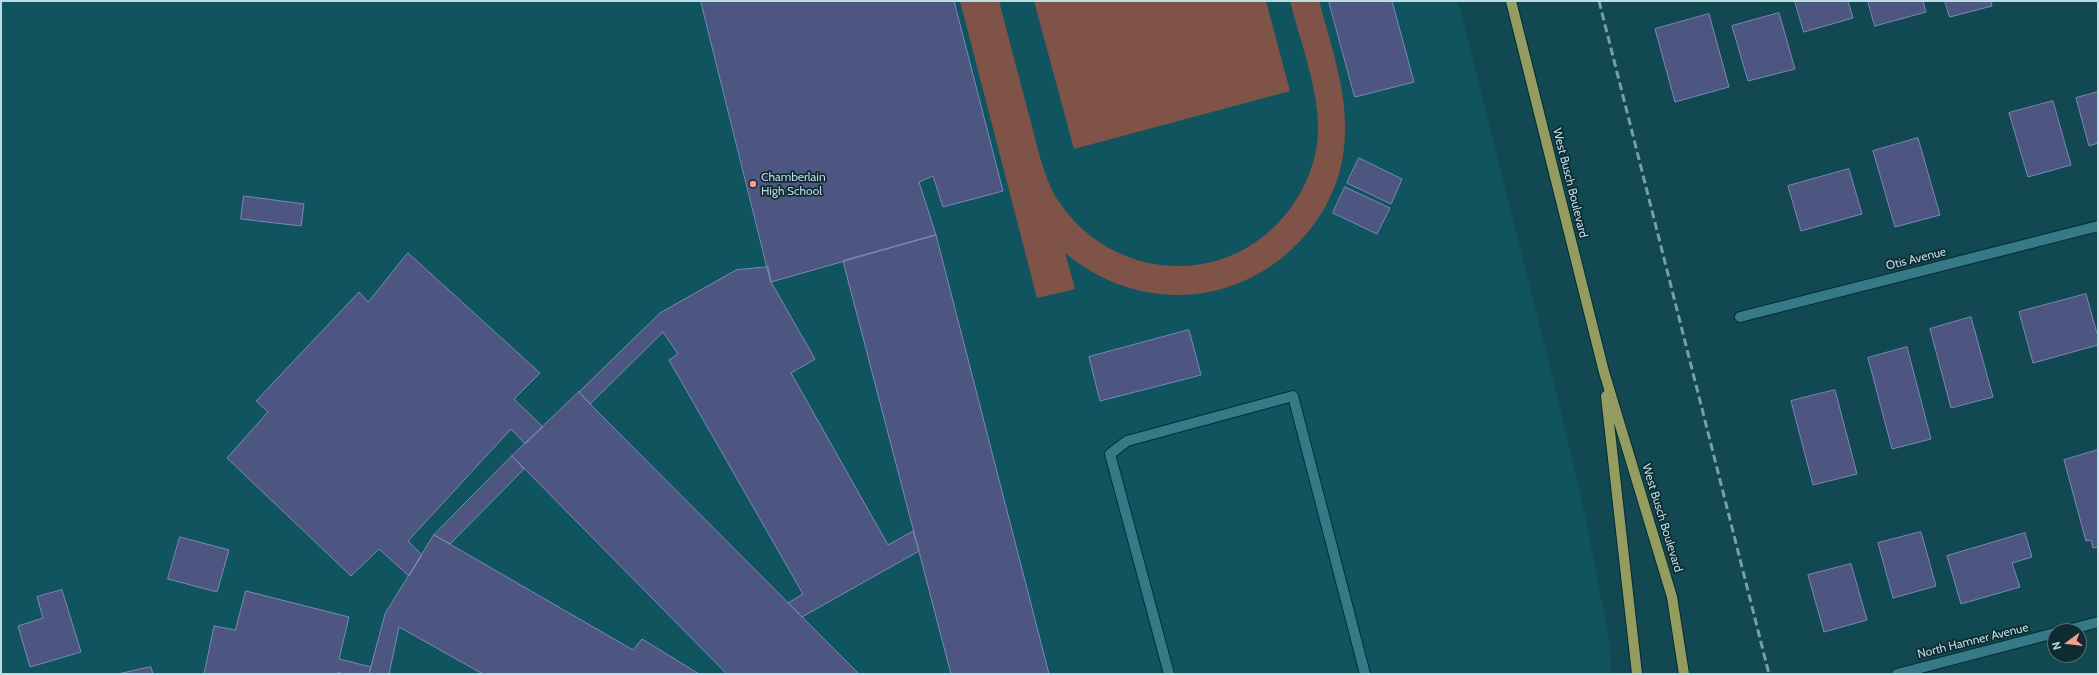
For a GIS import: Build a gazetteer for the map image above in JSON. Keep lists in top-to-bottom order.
{
  "streets": {
    "main road": ["West Busch Boulevard"],
    "street": ["Otis Avenue", "North Hamner Avenue"]
  },
  "places": ["Chamberlain High School"],
  "north": "left"
}
